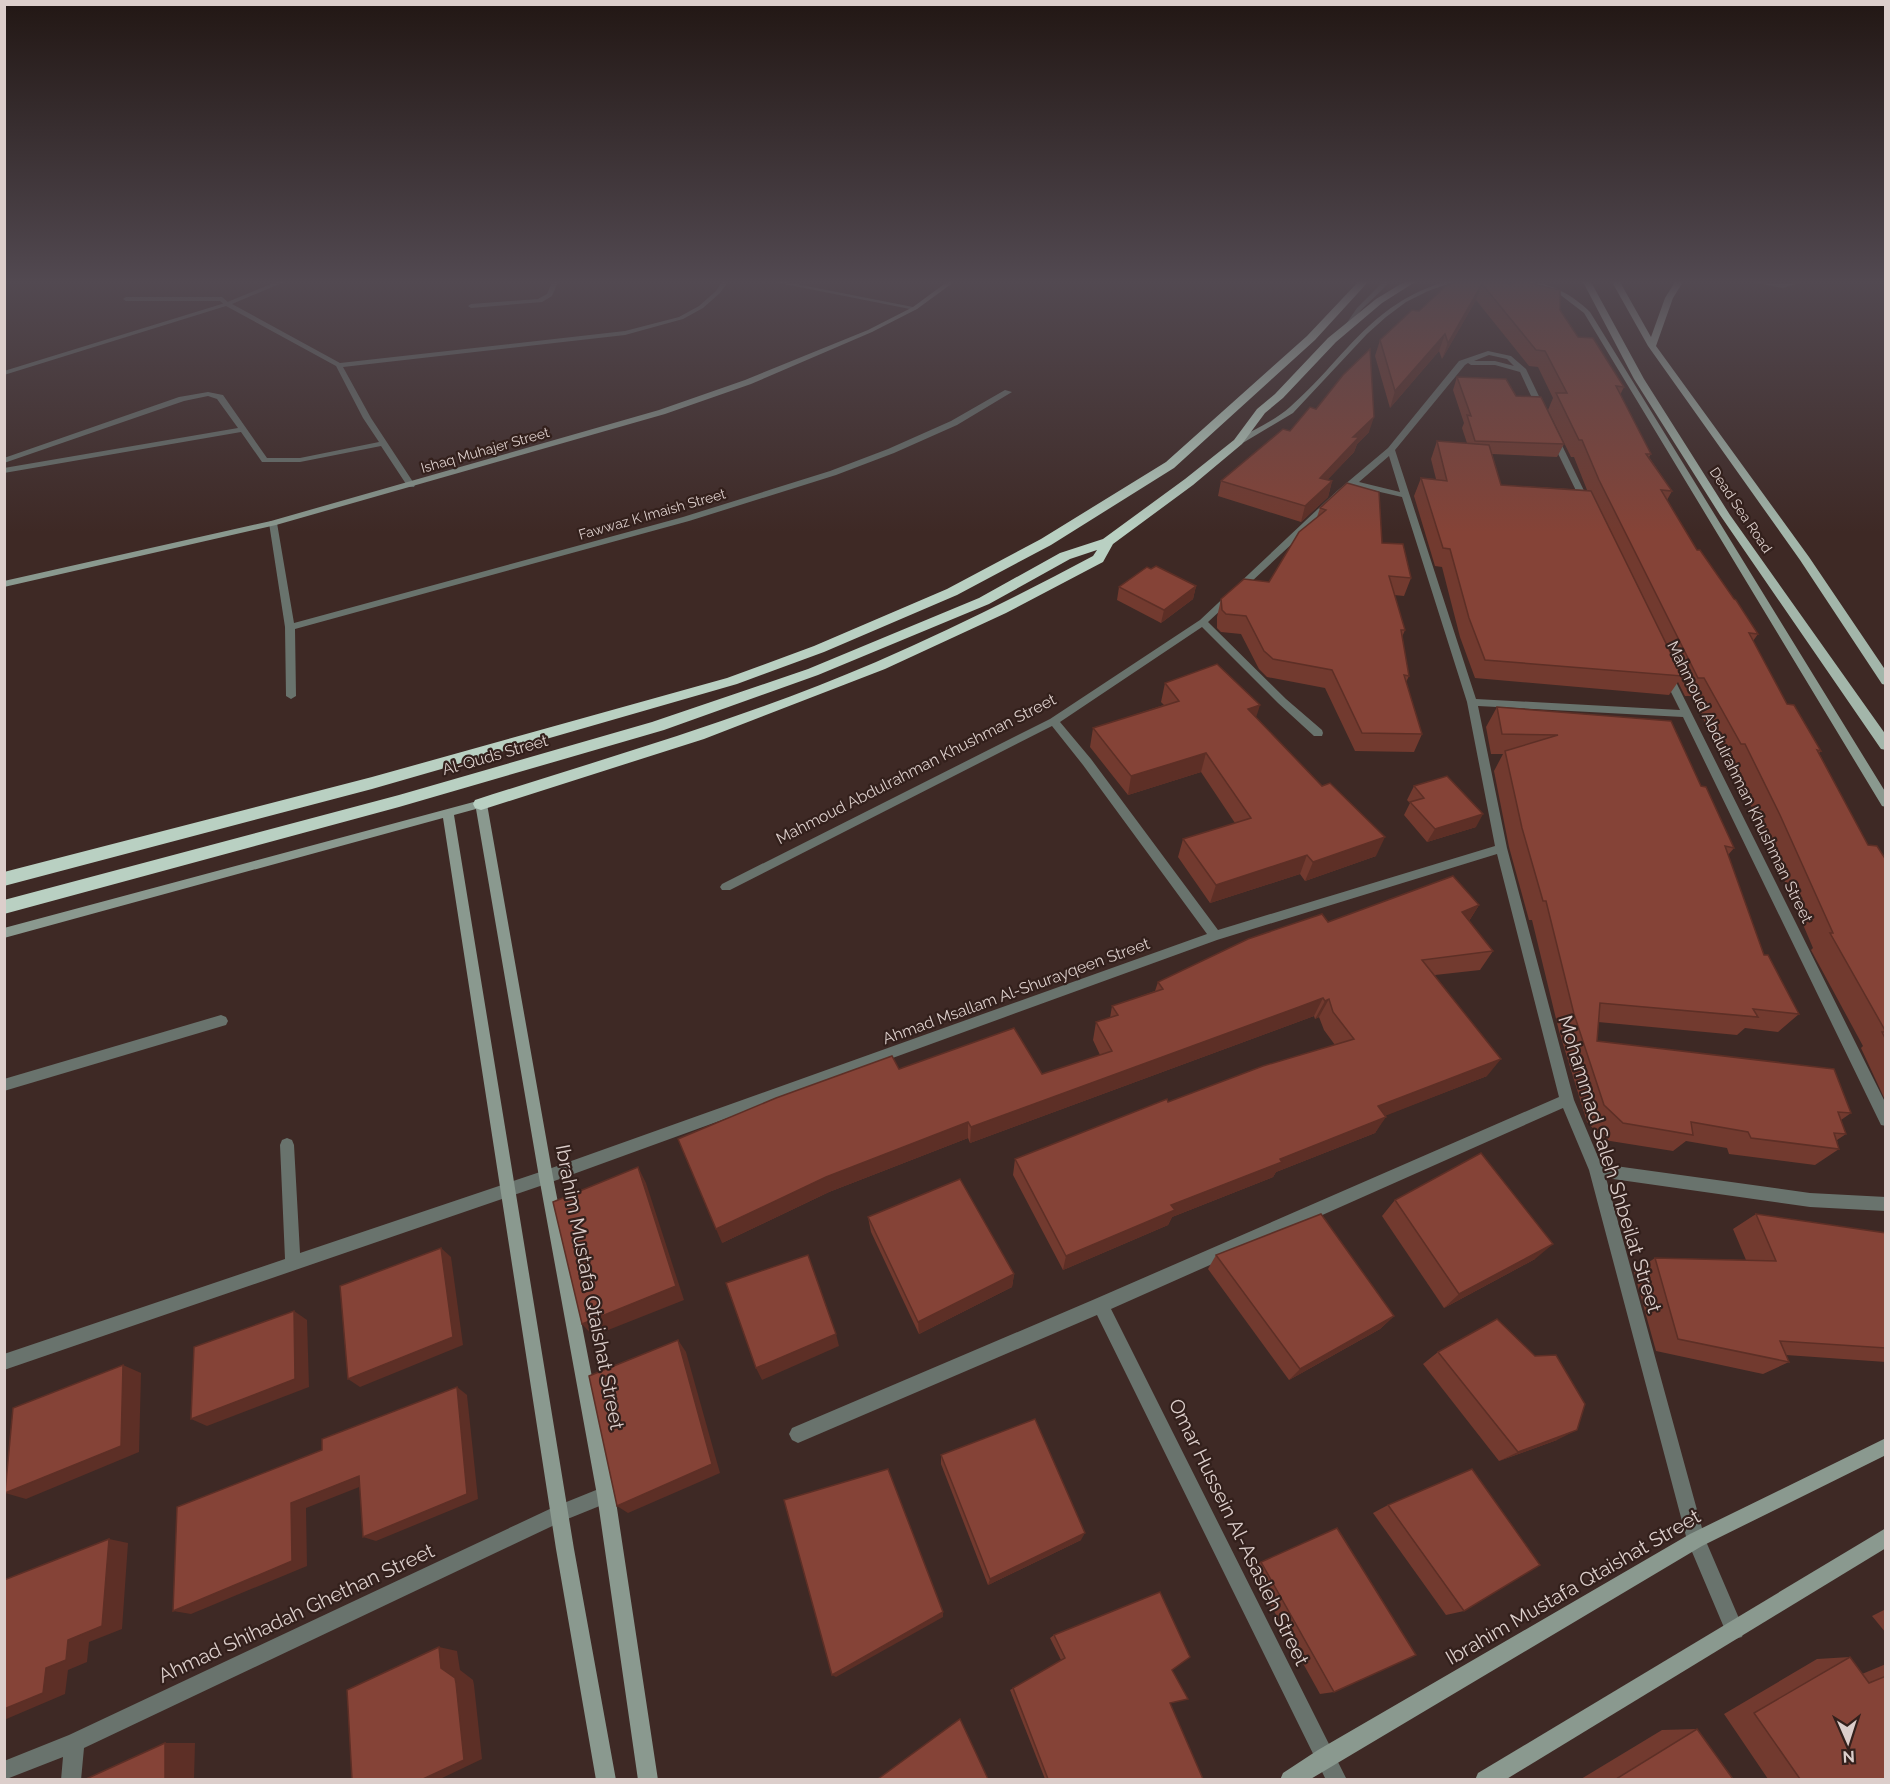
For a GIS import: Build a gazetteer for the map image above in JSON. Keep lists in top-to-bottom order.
{
  "streets": {
    "highway": ["Al-Quds Street"],
    "main road": ["Dead Sea Road"],
    "street": [
      "Ishaq Muhajer Street",
      "Fawwaz K Imaish Street",
      "Mahmoud Abdulrahman Khushman Street",
      "Ahmad Msallam Al-Shurayqeen Street",
      "Mohammad Saleh Shbeilat Street",
      "Ibrahim Mustafa Qtaishat Street",
      "Omar Hussein Al-Asasleh Street",
      "Ahmad Shihadah Ghethan Street"
    ]
  },
  "crossings": [
    ["Mahmoud Abdulrahman Khushman Street", "Mohammad Saleh Shbeilat Street"],
    ["Ahmad Msallam Al-Shurayqeen Street", "Mohammad Saleh Shbeilat Street"],
    ["Ahmad Msallam Al-Shurayqeen Street", "Ibrahim Mustafa Qtaishat Street"],
    ["Mohammad Saleh Shbeilat Street", "Ibrahim Mustafa Qtaishat Street"],
    ["Ibrahim Mustafa Qtaishat Street", "Omar Hussein Al-Asasleh Street"],
    ["Ibrahim Mustafa Qtaishat Street", "Ahmad Shihadah Ghethan Street"]
  ],
  "north": "bottom"
}
